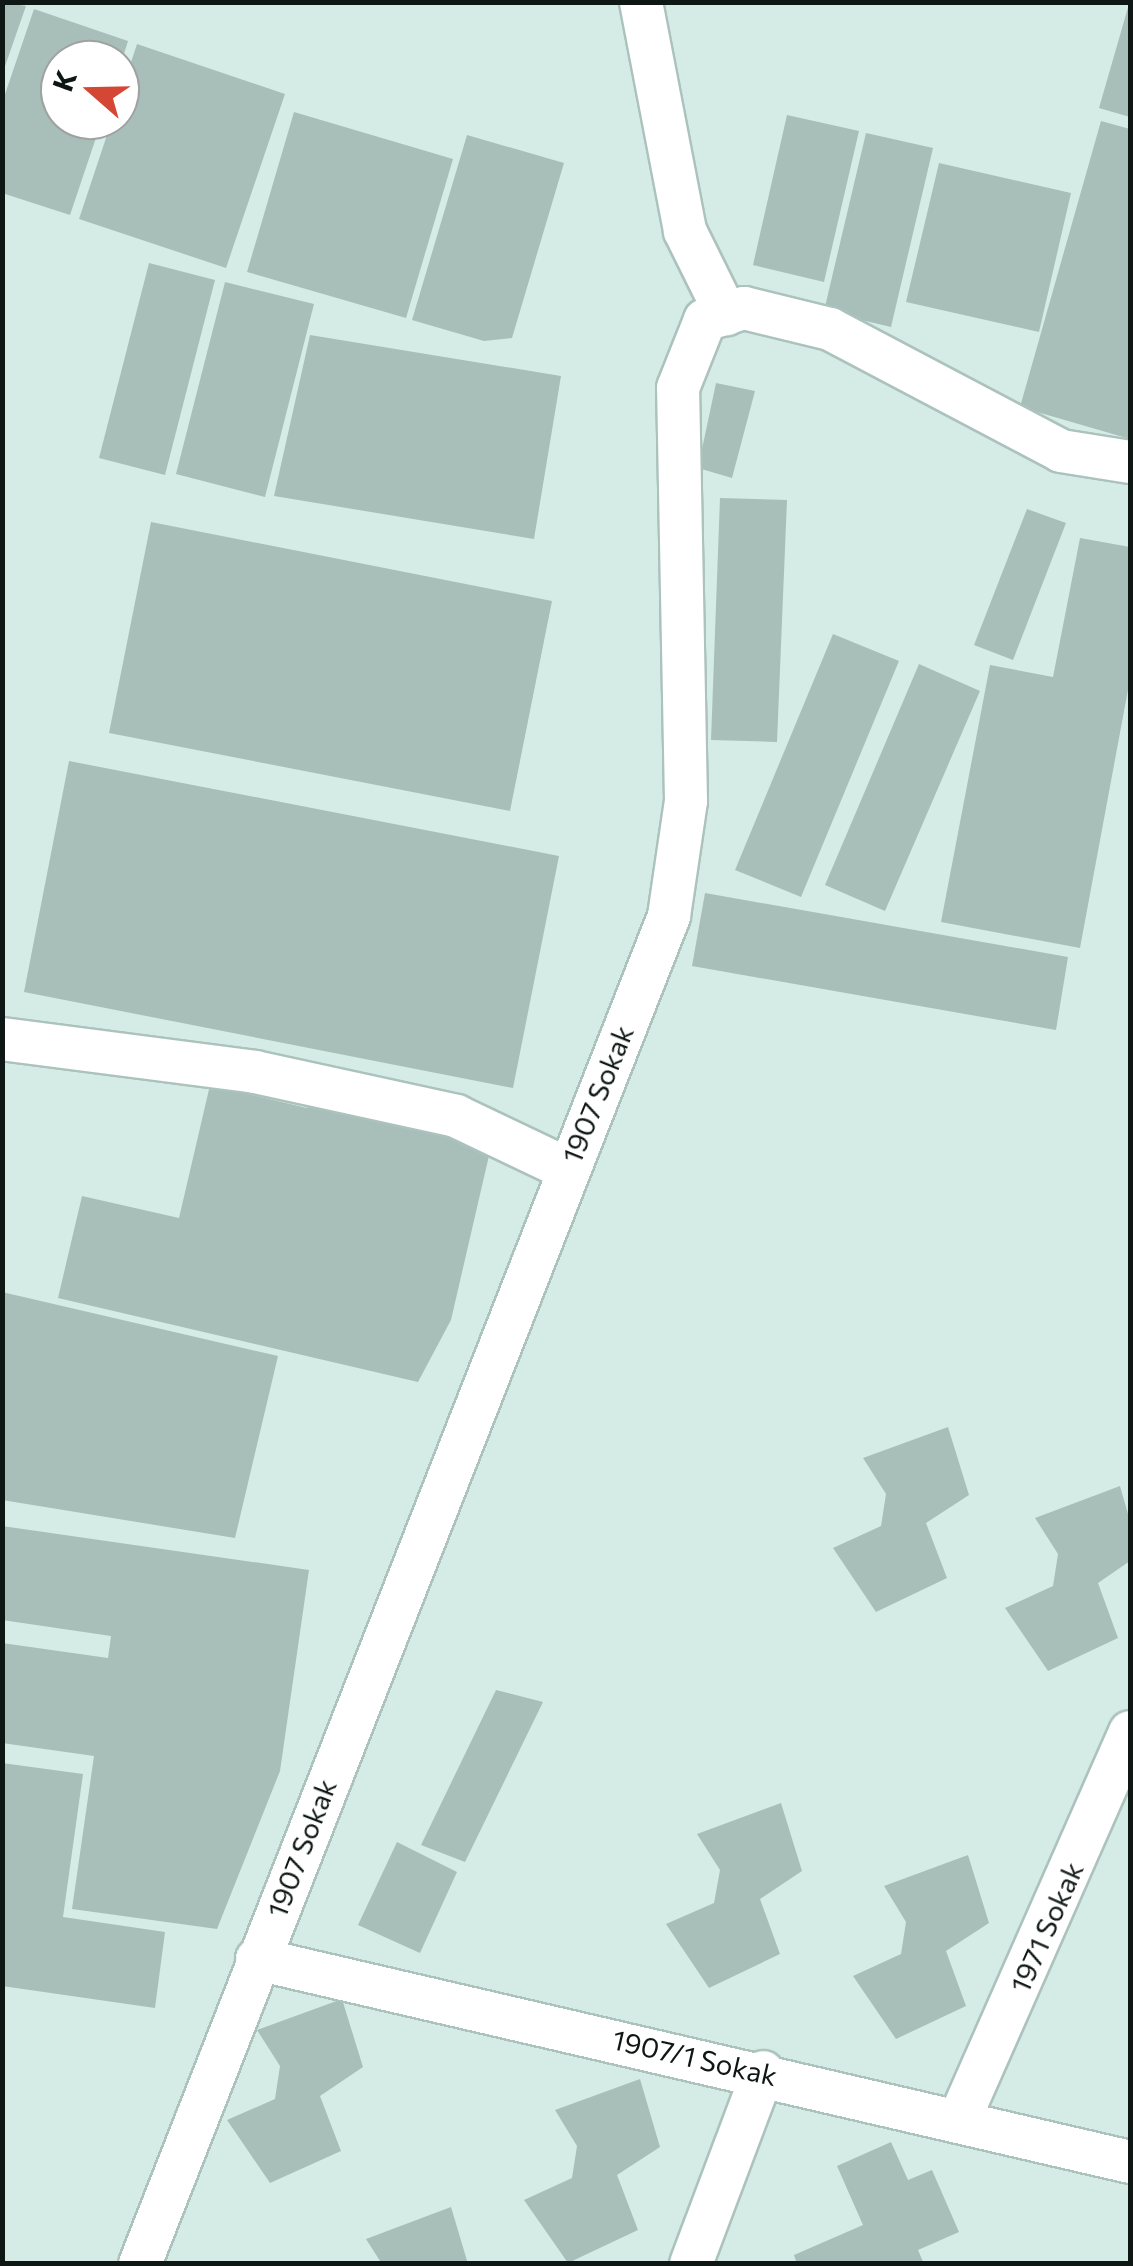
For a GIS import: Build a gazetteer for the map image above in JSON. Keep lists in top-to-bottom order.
{
  "streets": {
    "street": ["1907 Sokak", "1971 Sokak", "1907/1 Sokak"]
  },
  "crossings": [
    ["1907 Sokak", "1907/1 Sokak"],
    ["1971 Sokak", "1907/1 Sokak"]
  ],
  "north": "left"
}
